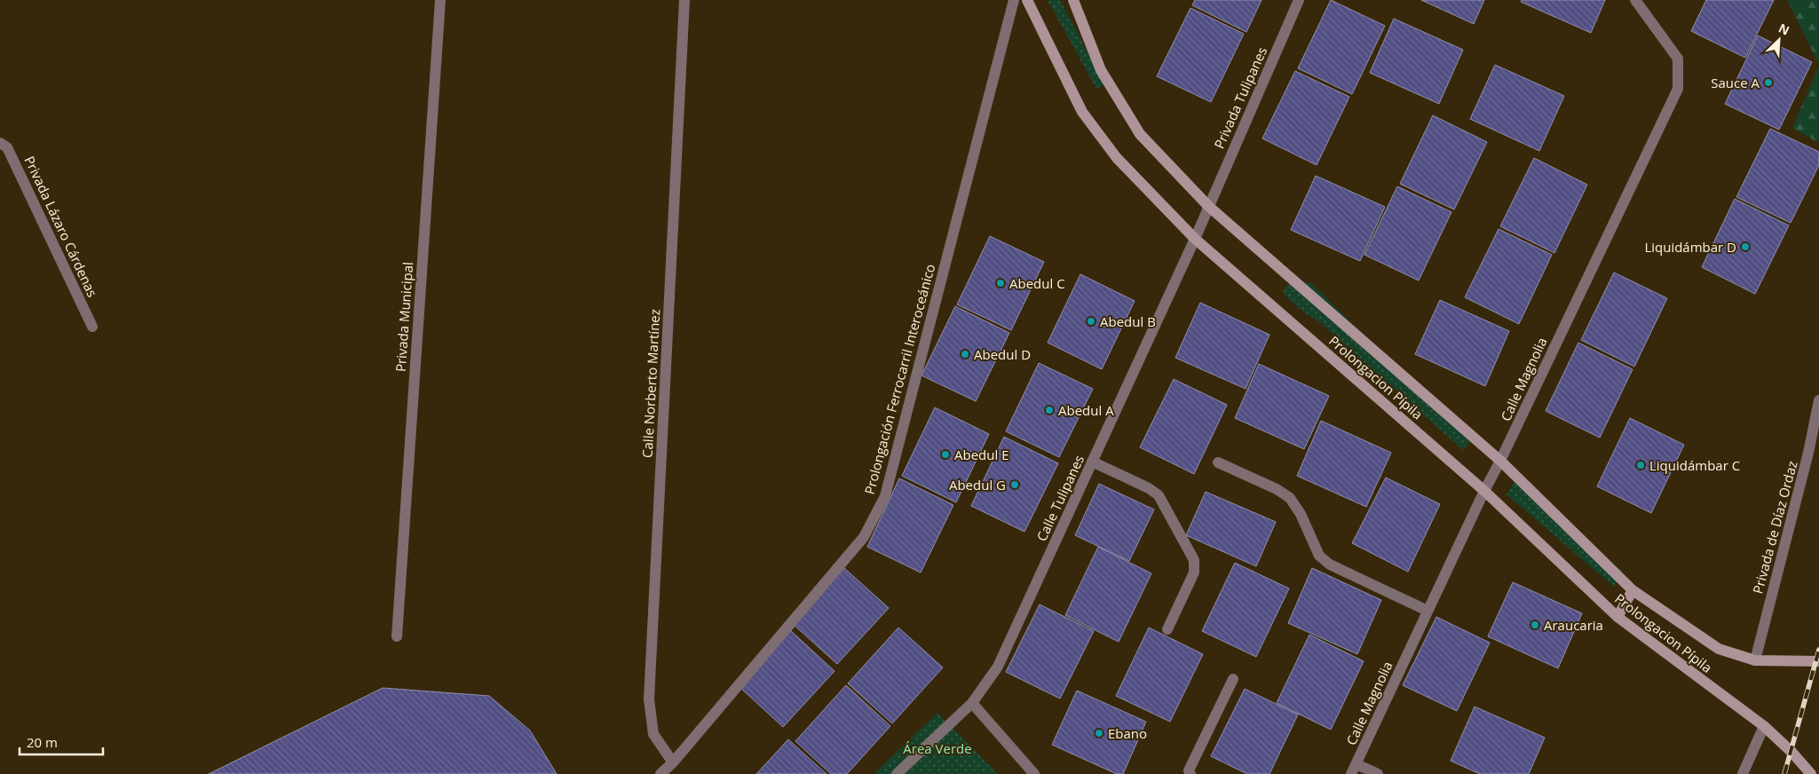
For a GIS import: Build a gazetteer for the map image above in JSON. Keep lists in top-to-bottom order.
{
  "streets": {
    "main road": ["Prolongacion Pípila"],
    "street": [
      "Privada Tulipanes",
      "Privada Lázaro Cárdenas",
      "Privada Municipal",
      "Prolongación Ferrocarril Interoceánico",
      "Calle Magnolia",
      "Calle Norberto Martínez",
      "Calle Tulipanes",
      "Privada de Díaz Ordaz"
    ]
  },
  "crossings": [
    ["Privada Tulipanes", "Prolongacion Pípila"],
    ["Privada Tulipanes", "Calle Tulipanes"],
    ["Prolongacion Pípila", "Calle Magnolia"],
    ["Prolongacion Pípila", "Calle Tulipanes"],
    ["Prolongacion Pípila", "Privada de Díaz Ordaz"],
    ["Prolongación Ferrocarril Interoceánico", "Calle Norberto Martínez"]
  ],
  "parks": ["Área Verde"],
  "places": [
    "Sauce A",
    "Liquidámbar D",
    "Abedul C",
    "Abedul B",
    "Abedul D",
    "Abedul A",
    "Abedul E",
    "Liquidámbar C",
    "Abedul G",
    "Araucaria",
    "Ebano"
  ],
  "scale_bar": "20 m",
  "north": "top right"
}
